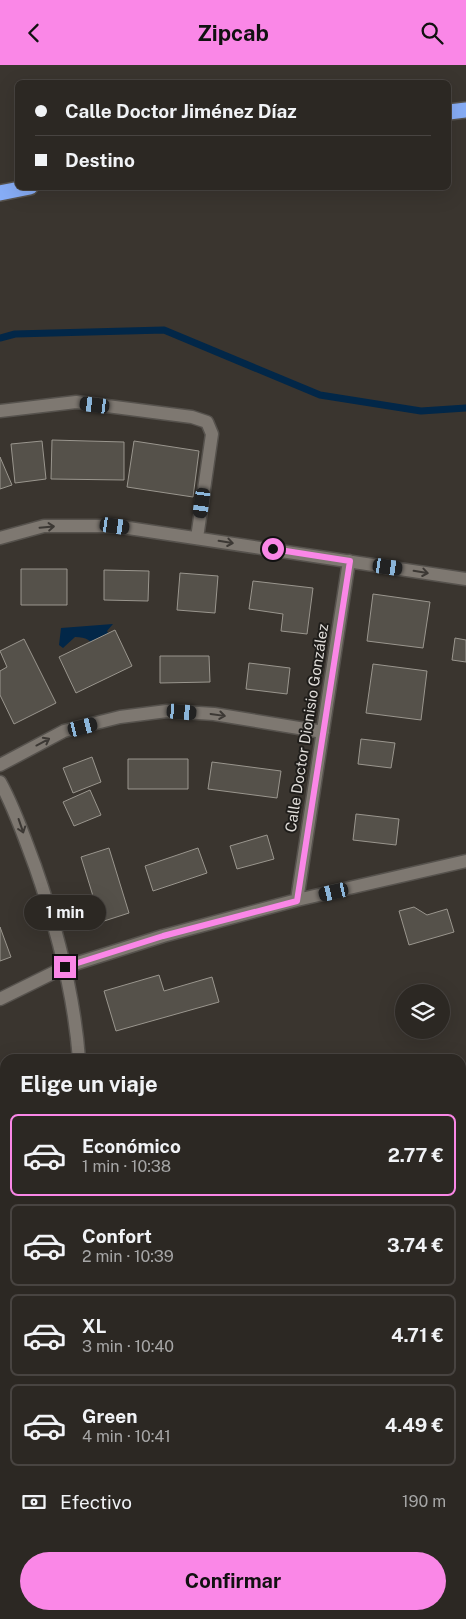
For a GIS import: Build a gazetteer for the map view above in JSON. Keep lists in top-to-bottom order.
{
  "streets": {
    "street": ["Calle Doctor Dionisio González"]
  },
  "page": {
    "header": "Zipcab",
    "banner": ["Calle Doctor Jiménez Díaz", "Destino"],
    "bubble": "1 min",
    "heading": "Elige un viaje",
    "list": [
      {
        "name": "Económico",
        "note": "1 min · 10:38",
        "value": "2.77 €"
      },
      {
        "name": "Confort",
        "note": "2 min · 10:39",
        "value": "3.74 €"
      },
      {
        "name": "XL",
        "note": "3 min · 10:40",
        "value": "4.71 €"
      },
      {
        "name": "Green",
        "note": "4 min · 10:41",
        "value": "4.49 €"
      }
    ],
    "pay": ["Efectivo", "190 m"],
    "buttons": "Confirmar"
  }
}
